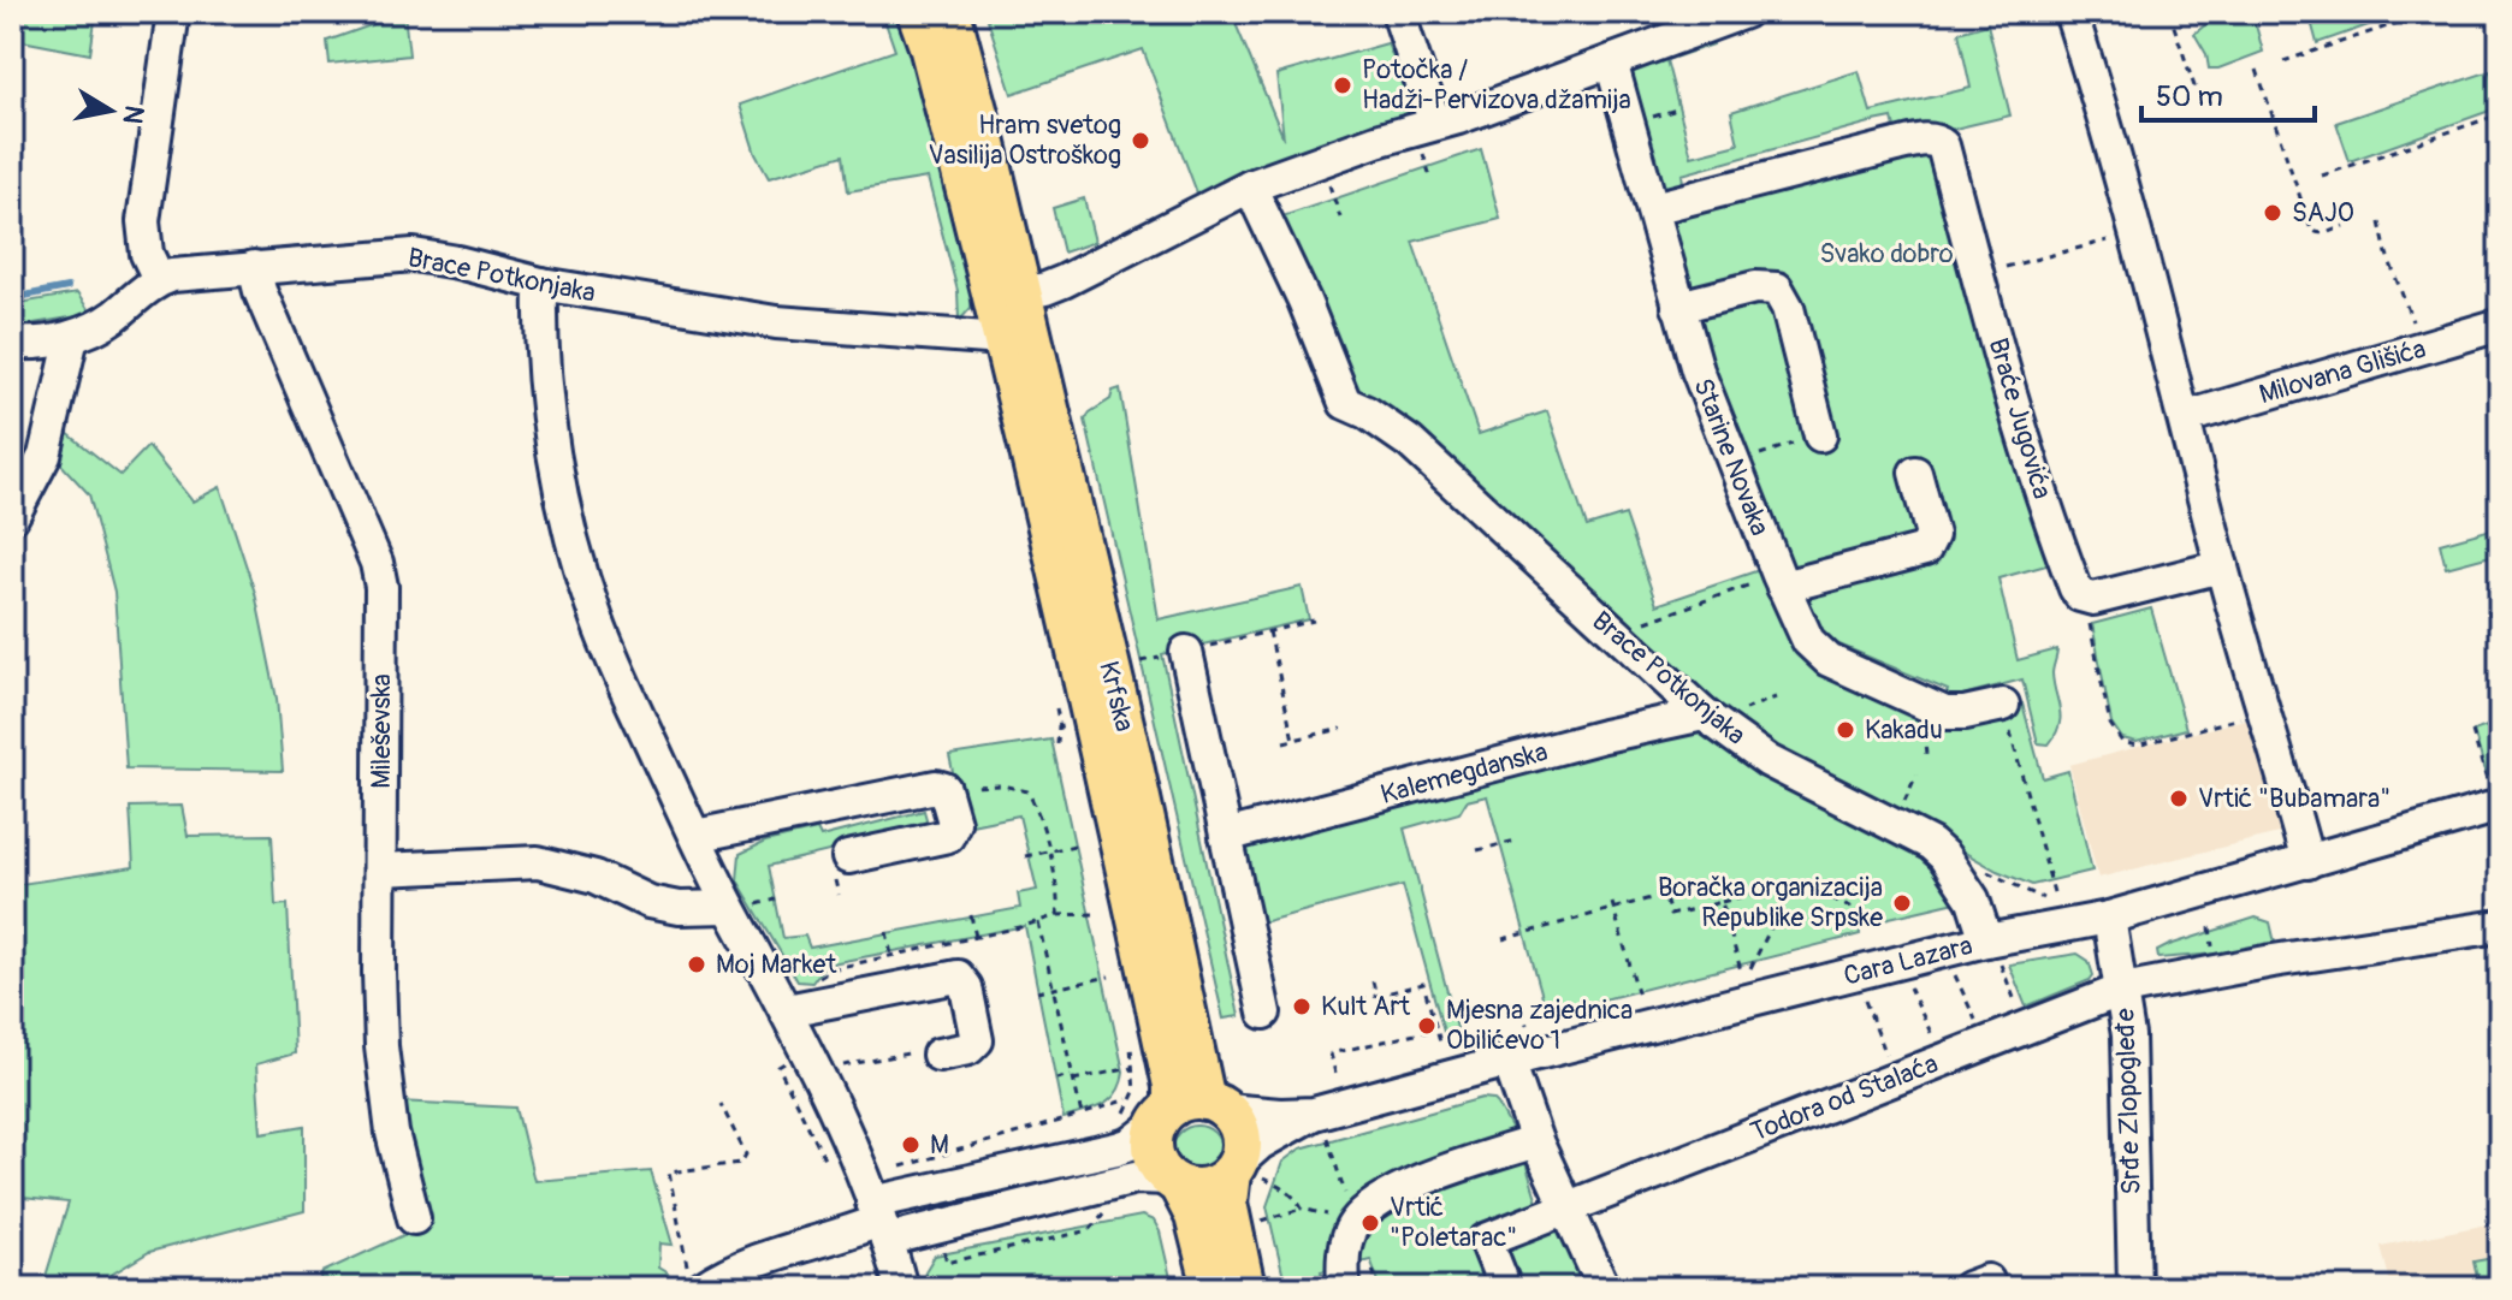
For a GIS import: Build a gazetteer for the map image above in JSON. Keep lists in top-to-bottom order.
{
  "streets": {
    "main road": ["Krfska"],
    "street": [
      "Brace Potkonjaka",
      "Milovana Glišića",
      "Braće Jugovića",
      "Starine Novaka",
      "Mileševska",
      "Kalemegdanska",
      "Cara Lazara",
      "Todora od Stalaća",
      "Srđe Zlopogleđe"
    ]
  },
  "crossings": [
    ["Brace Potkonjaka", "Krfska"],
    ["Brace Potkonjaka", "Mileševska"],
    ["Brace Potkonjaka", "Kalemegdanska"],
    ["Brace Potkonjaka", "Cara Lazara"],
    ["Braće Jugovića", "Starine Novaka"],
    ["Krfska", "Cara Lazara"],
    ["Cara Lazara", "Srđe Zlopogleđe"],
    ["Todora od Stalaća", "Srđe Zlopogleđe"]
  ],
  "parks": ["Svako dobro"],
  "places": [
    "Potočka / Hadži-Pervizova džamija",
    "Hram svetog Vasilija Ostroškog",
    "SAJO",
    "Kakadu",
    "Vrtić \"Bubamara\"",
    "Boračka organizacija Republike Srpske",
    "Moj Market",
    "Kult Art",
    "Mjesna zajednica Obilićevo 1",
    "M",
    "Vrtić \"Poletarac\""
  ],
  "scale_bar": "50 m",
  "north": "right"
}
